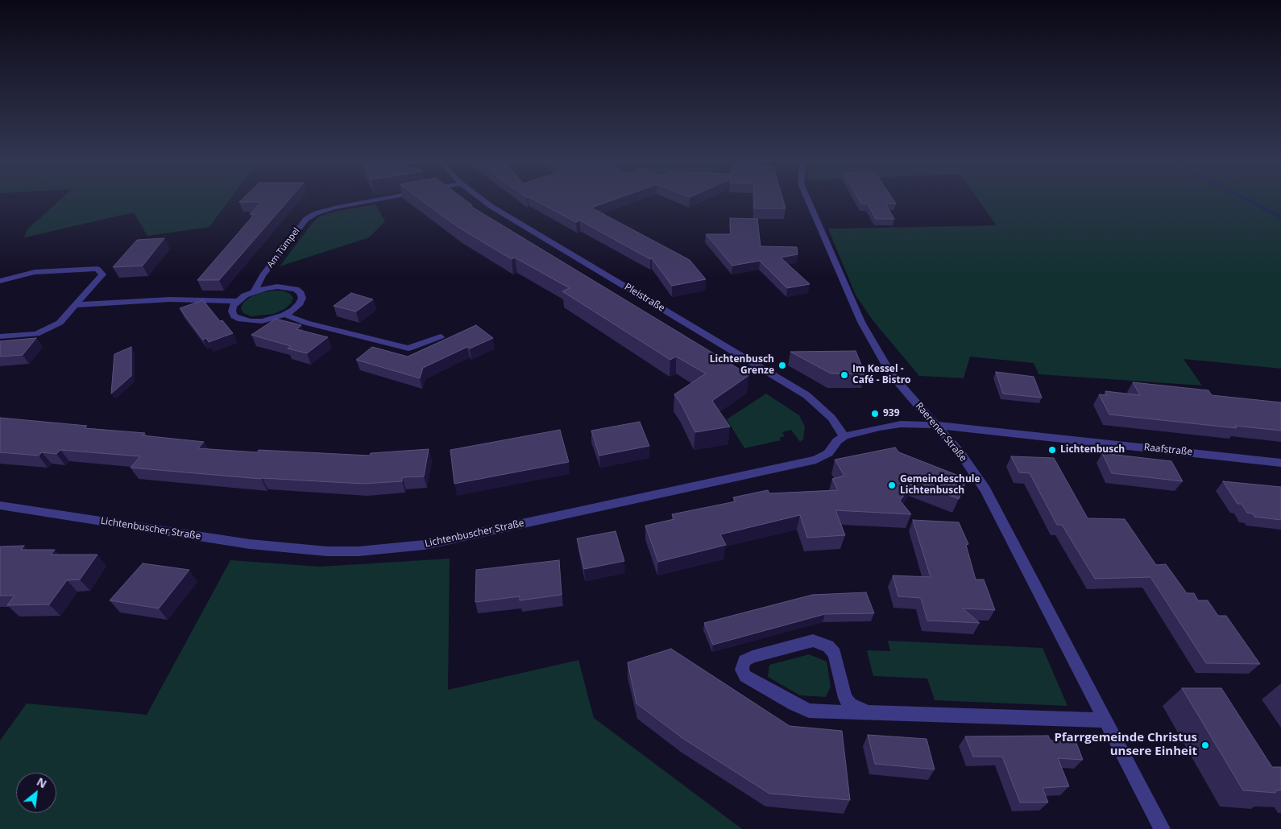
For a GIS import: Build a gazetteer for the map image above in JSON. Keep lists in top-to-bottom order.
{
  "streets": {
    "street": [
      "Am Tümpel",
      "Pleistraße",
      "Raerener Straße",
      "Raafstraße",
      "Lichtenbuscher Straße"
    ]
  },
  "crossings": [
    ["Pleistraße", "Lichtenbuscher Straße"],
    ["Raerener Straße", "Raafstraße"]
  ],
  "places": [
    "Lichtenbusch Grenze",
    "Im Kessel - Café - Bistro",
    "939",
    "Lichtenbusch",
    "Gemeindeschule Lichtenbusch",
    "Pfarrgemeinde Christus unsere Einheit"
  ],
  "north": "top right"
}
